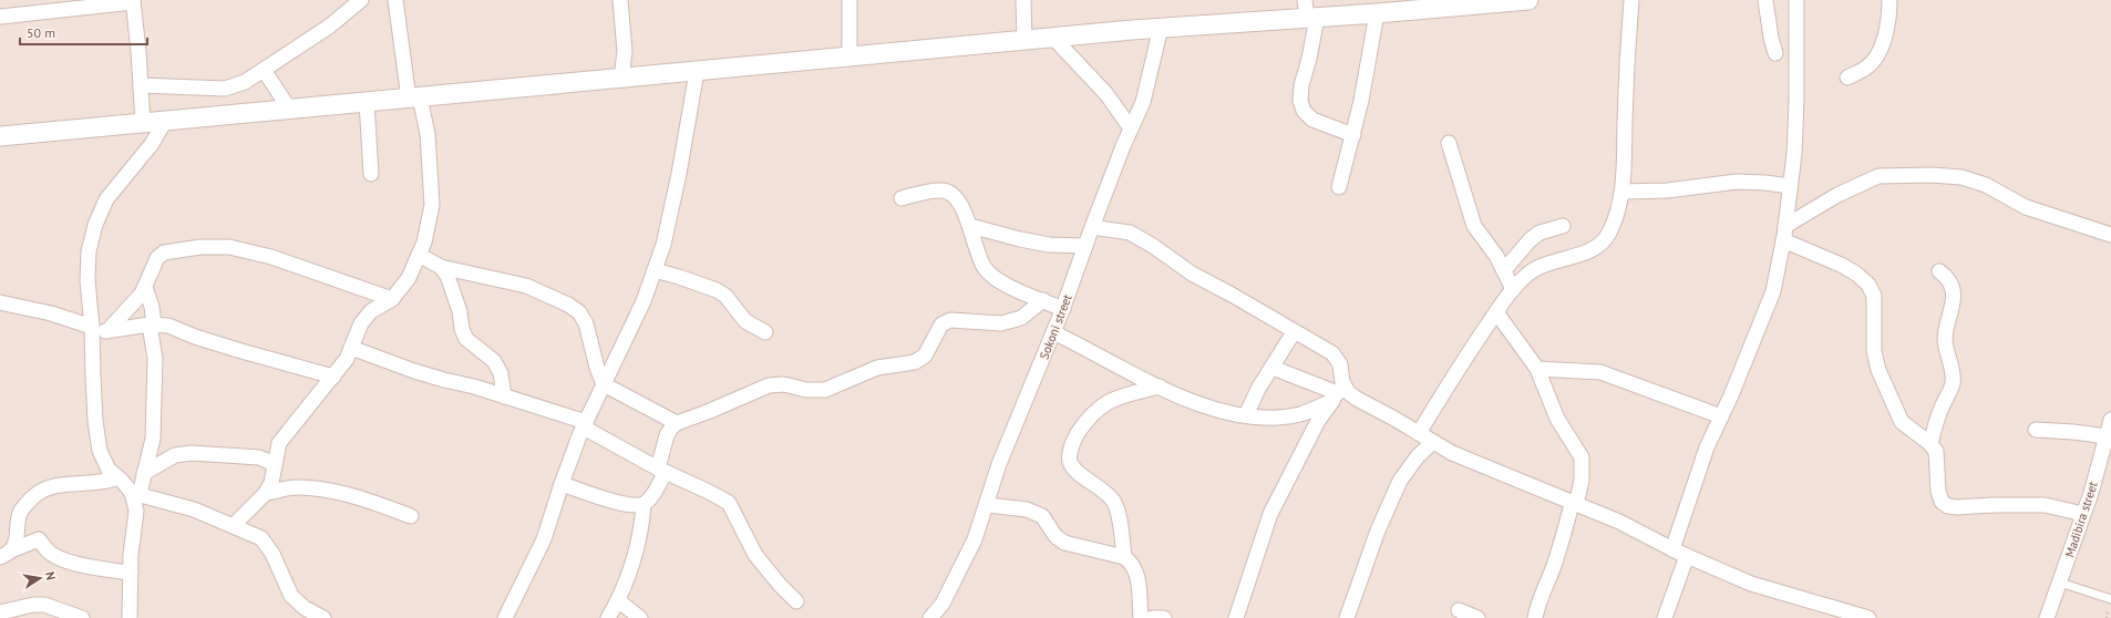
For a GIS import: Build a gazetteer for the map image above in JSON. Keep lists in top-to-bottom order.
{
  "streets": {
    "street": ["Sokoni street", "Madibira street"]
  },
  "scale_bar": "50 m",
  "north": "right"
}
